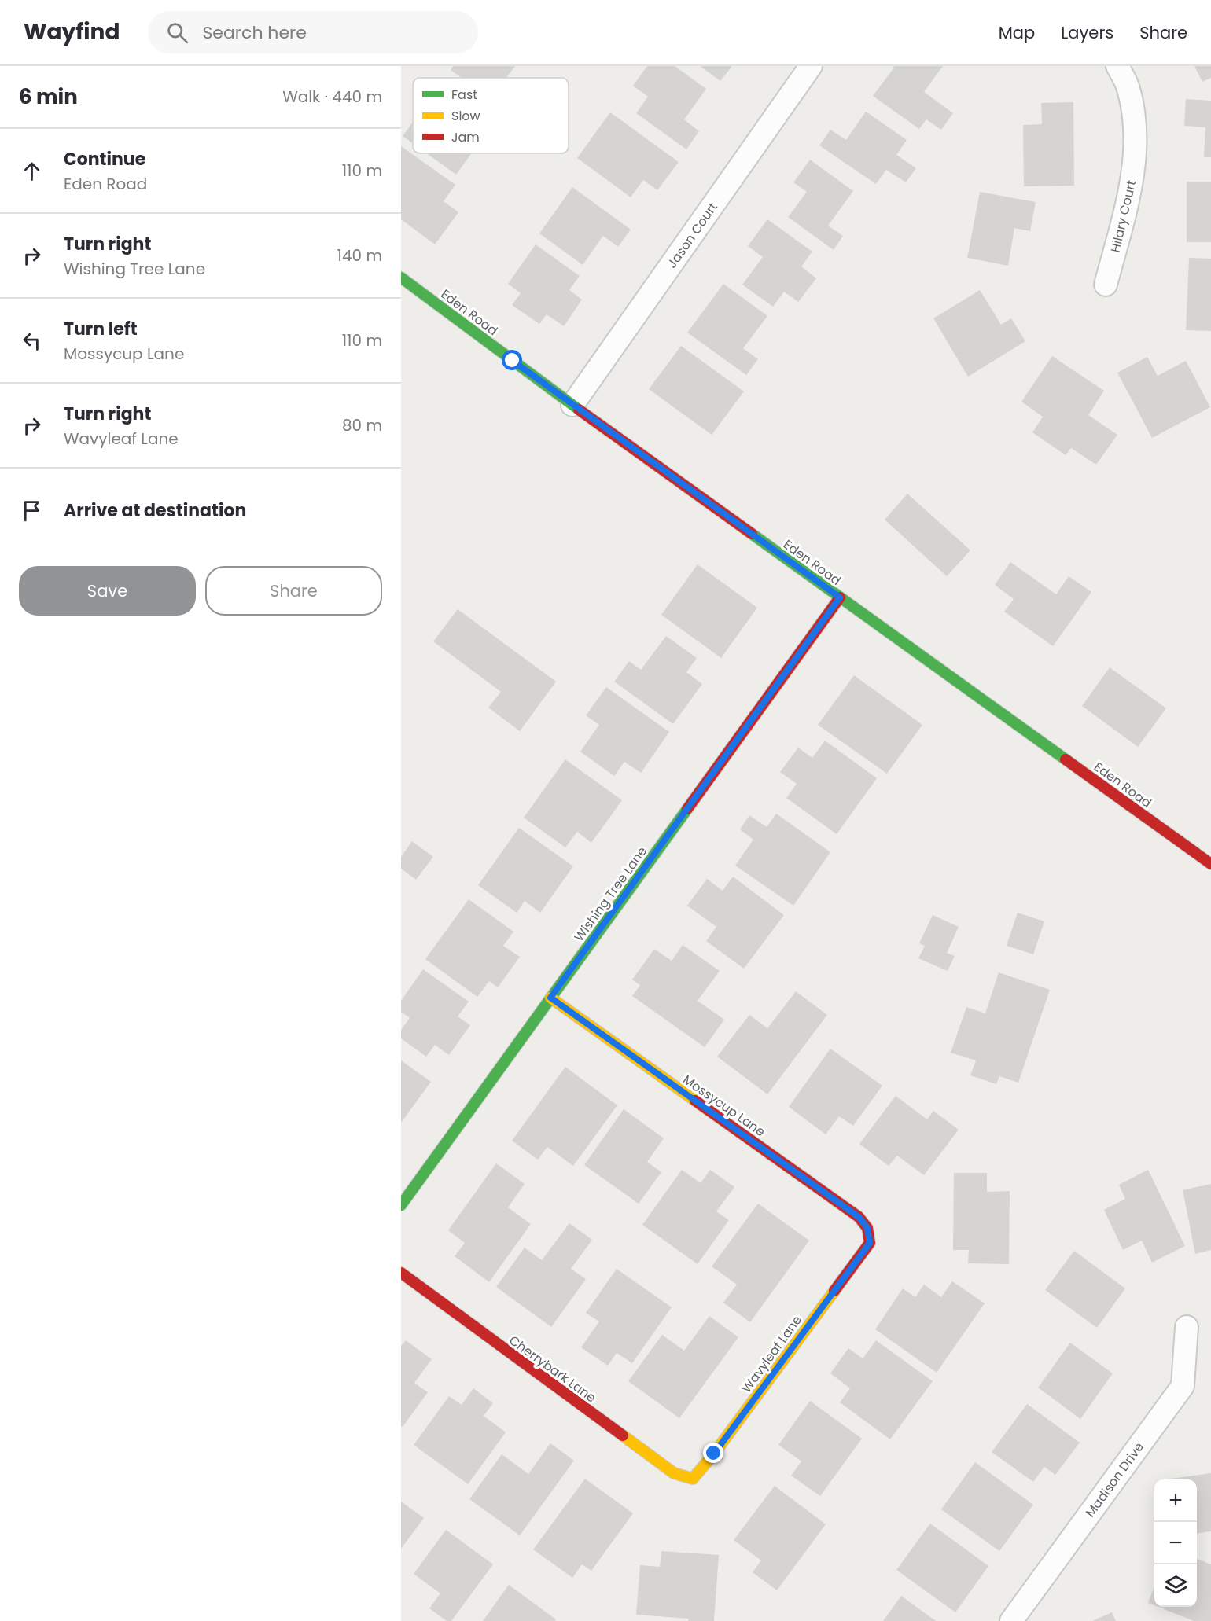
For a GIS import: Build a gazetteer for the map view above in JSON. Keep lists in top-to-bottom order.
{
  "streets": {
    "street": [
      "Hilary Court",
      "Jason Court",
      "Eden Road",
      "Wishing Tree Lane",
      "Mossycup Lane",
      "Wavyleaf Lane",
      "Cherrybark Lane",
      "Madison Drive"
    ]
  },
  "crossings": [
    ["Jason Court", "Eden Road"],
    ["Eden Road", "Wishing Tree Lane"],
    ["Wishing Tree Lane", "Mossycup Lane"],
    ["Mossycup Lane", "Wavyleaf Lane"],
    ["Wavyleaf Lane", "Cherrybark Lane"]
  ],
  "legend": ["Fast", "Slow", "Jam"],
  "page": {
    "header": "Wayfind",
    "search": "Search here",
    "nav": ["Map", "Layers", "Share"],
    "heading": ["6 min", "Walk · 440 m"],
    "list": [
      ["Continue", "Eden Road", "110 m"],
      ["Turn right", "Wishing Tree Lane", "140 m"],
      ["Turn left", "Mossycup Lane", "110 m"],
      ["Turn right", "Wavyleaf Lane", "80 m"],
      "Arrive at destination"
    ],
    "buttons": ["Save", "Share"],
    "map_buttons": ["+", "−"]
  }
}
